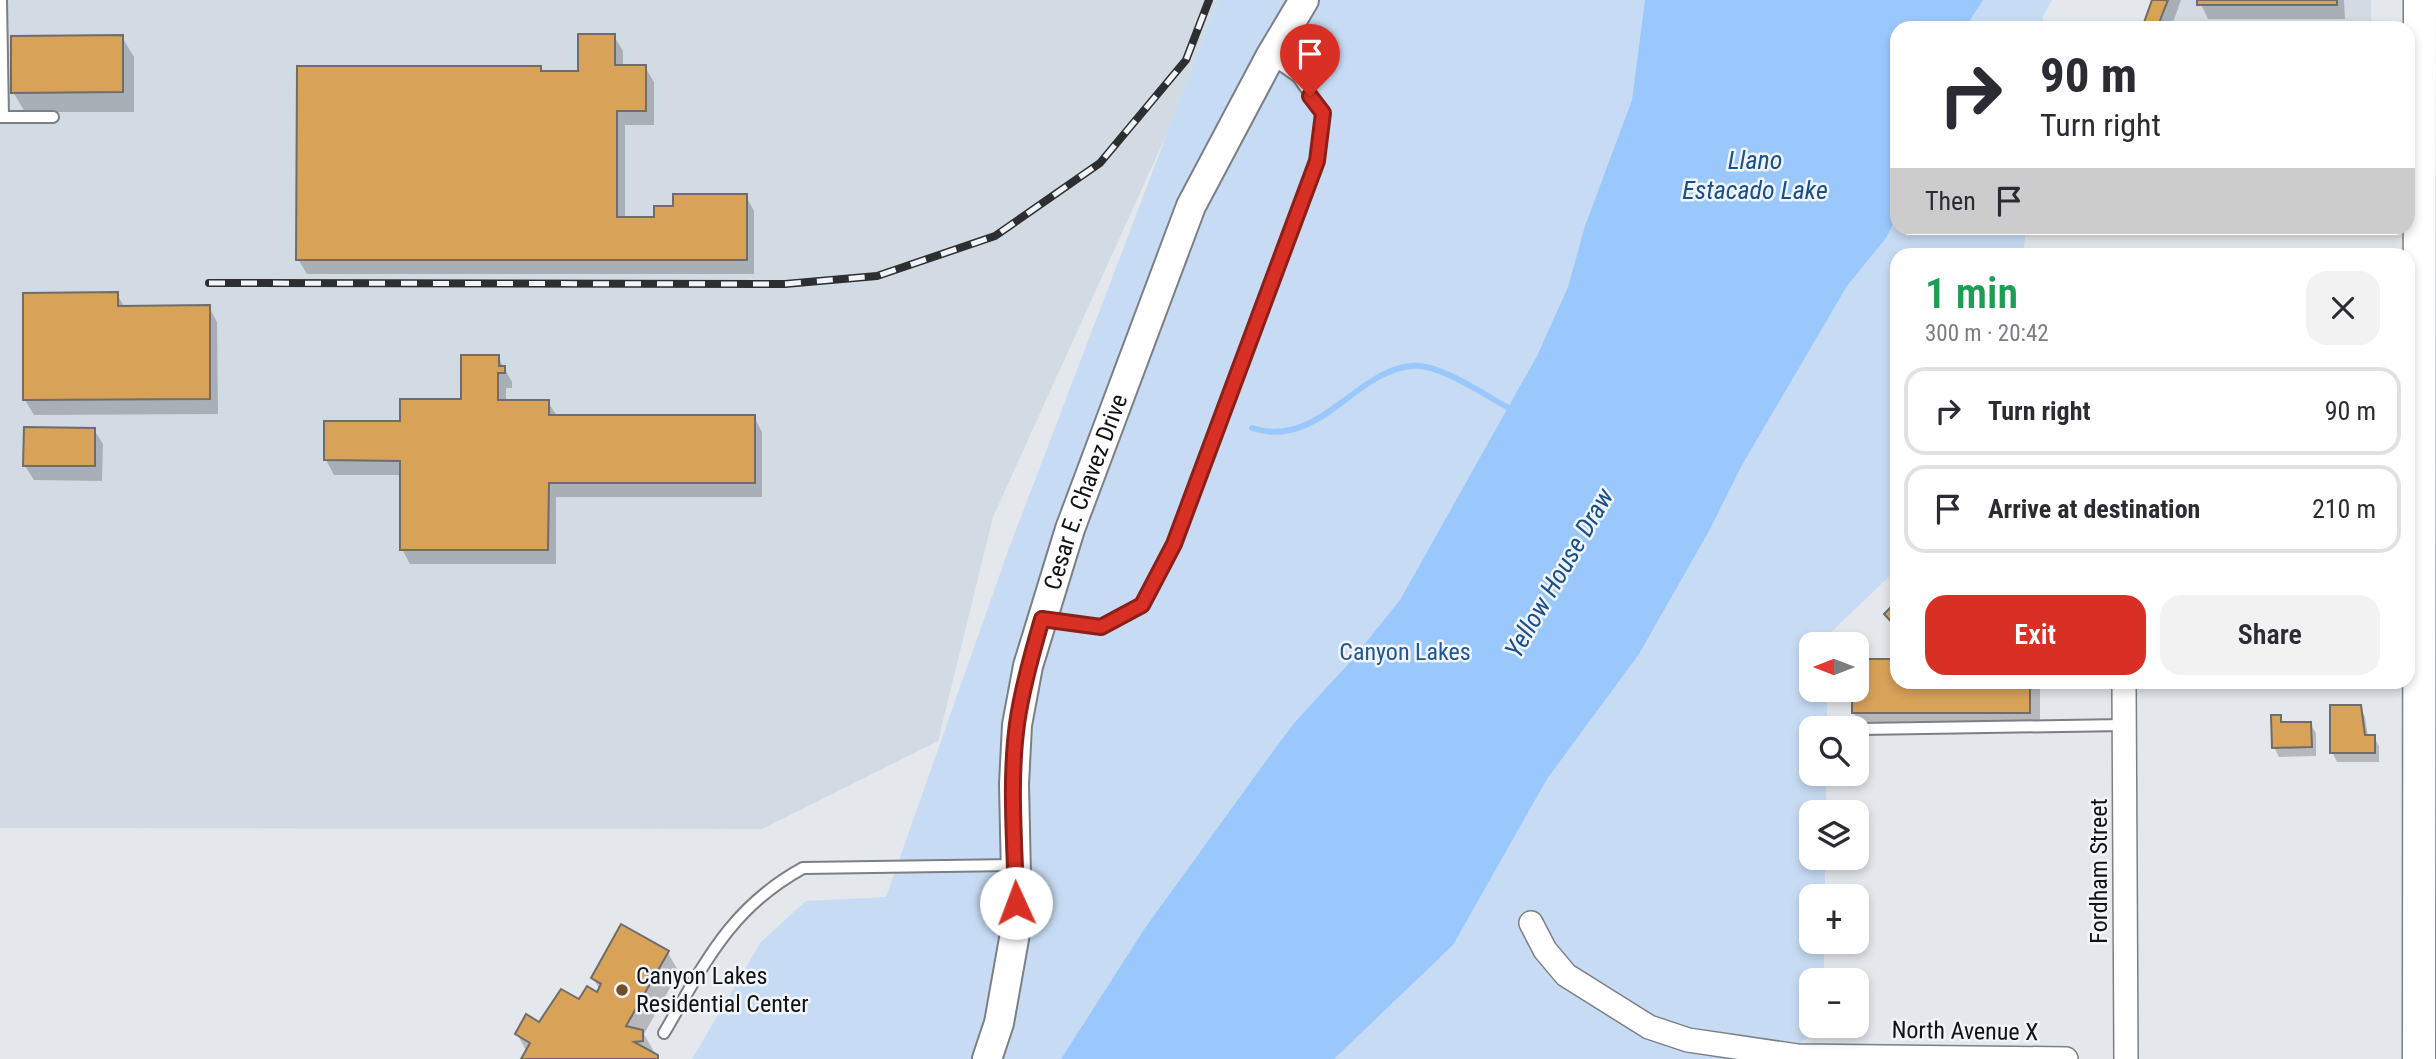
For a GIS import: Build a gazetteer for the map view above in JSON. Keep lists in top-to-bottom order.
{
  "streets": {
    "street": ["Cesar E. Chavez Drive", "Fordham Street", "North Avenue X"]
  },
  "water": ["Llano Estacado Lake", "Yellow House Draw"],
  "parks": ["Canyon Lakes"],
  "places": ["Canyon Lakes Residential Center"],
  "north": "left",
  "page": {
    "turn": ["90 m", "Turn right"],
    "then": "Then",
    "heading": ["1 min", "300 m · 20:42"],
    "list": [
      {
        "name": "Turn right",
        "value": "90 m"
      },
      {
        "name": "Arrive at destination",
        "value": "210 m"
      }
    ],
    "buttons": ["Exit", "Share"],
    "map_buttons": ["+", "−"]
  }
}
